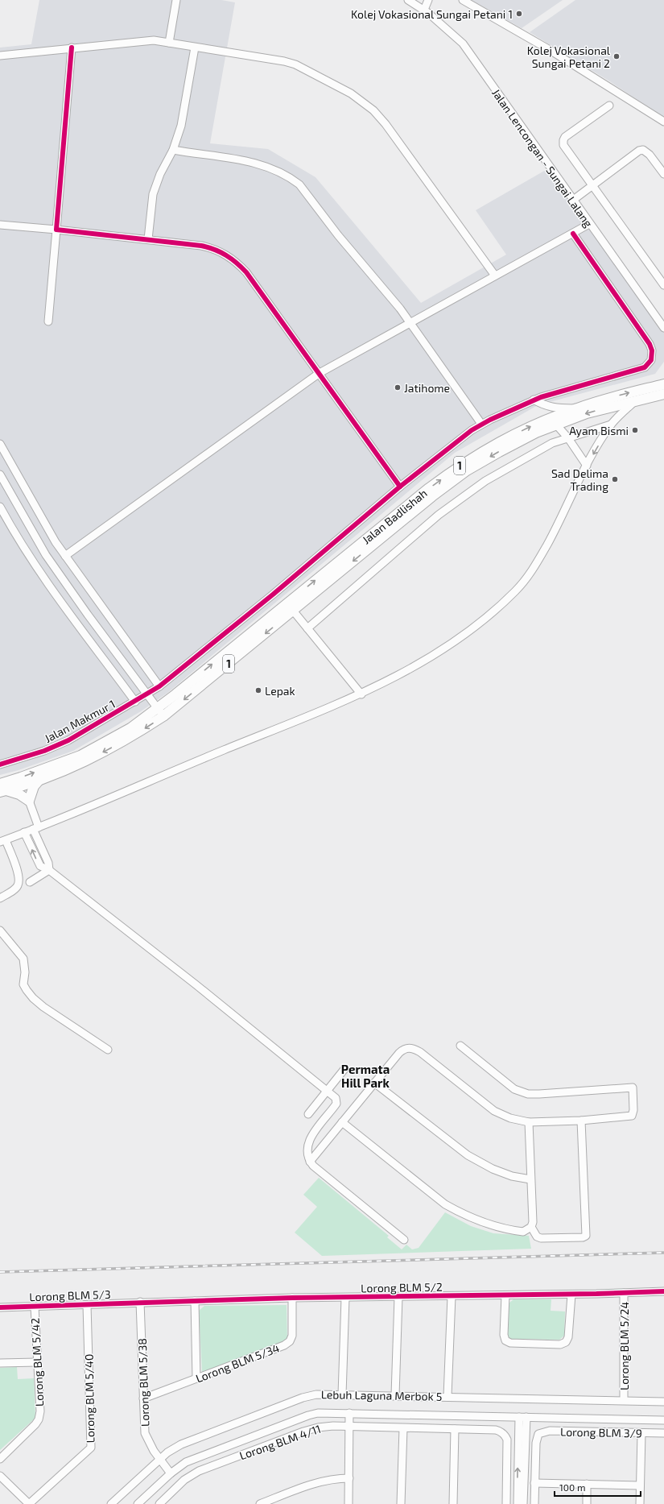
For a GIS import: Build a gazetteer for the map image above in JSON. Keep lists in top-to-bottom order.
{
  "streets": {
    "main road": ["1", "Jalan Badlishah"],
    "street": [
      "Jalan Lencongan - Sungai Lalang",
      "Jalan Makmur 1",
      "Lorong BLM 5/2",
      "Lorong BLM 5/3",
      "Lorong BLM 5/24",
      "Lorong BLM 5/42",
      "Lorong BLM 5/34",
      "Lorong BLM 5/38",
      "Lebuh Laguna Merbok 5",
      "Lorong BLM 5/40",
      "Lorong BLM 3/9",
      "Lorong BLM 4/11"
    ]
  },
  "crossings": [
    ["1", "Jalan Badlishah"],
    ["Lorong BLM 5/2", "Lorong BLM 5/3"],
    ["Lorong BLM 5/2", "Lorong BLM 5/24"],
    ["Lorong BLM 5/2", "Lorong BLM 5/34"],
    ["Lorong BLM 5/2", "Lorong BLM 5/38"],
    ["Lorong BLM 5/3", "Lorong BLM 5/42"],
    ["Lorong BLM 5/3", "Lorong BLM 5/38"],
    ["Lorong BLM 5/3", "Lorong BLM 5/40"],
    ["Lorong BLM 5/24", "Lebuh Laguna Merbok 5"],
    ["Lorong BLM 5/34", "Lorong BLM 5/38"],
    ["Lorong BLM 5/38", "Lebuh Laguna Merbok 5"]
  ],
  "districts": ["Permata Hill Park"],
  "places": [
    "Kolej Vokasional Sungai Petani 1",
    "Kolej Vokasional Sungai Petani 2",
    "Jatihome",
    "Ayam Bismi",
    "Sad Delima Trading",
    "Lepak"
  ],
  "scale_bar": "100 m"
}
